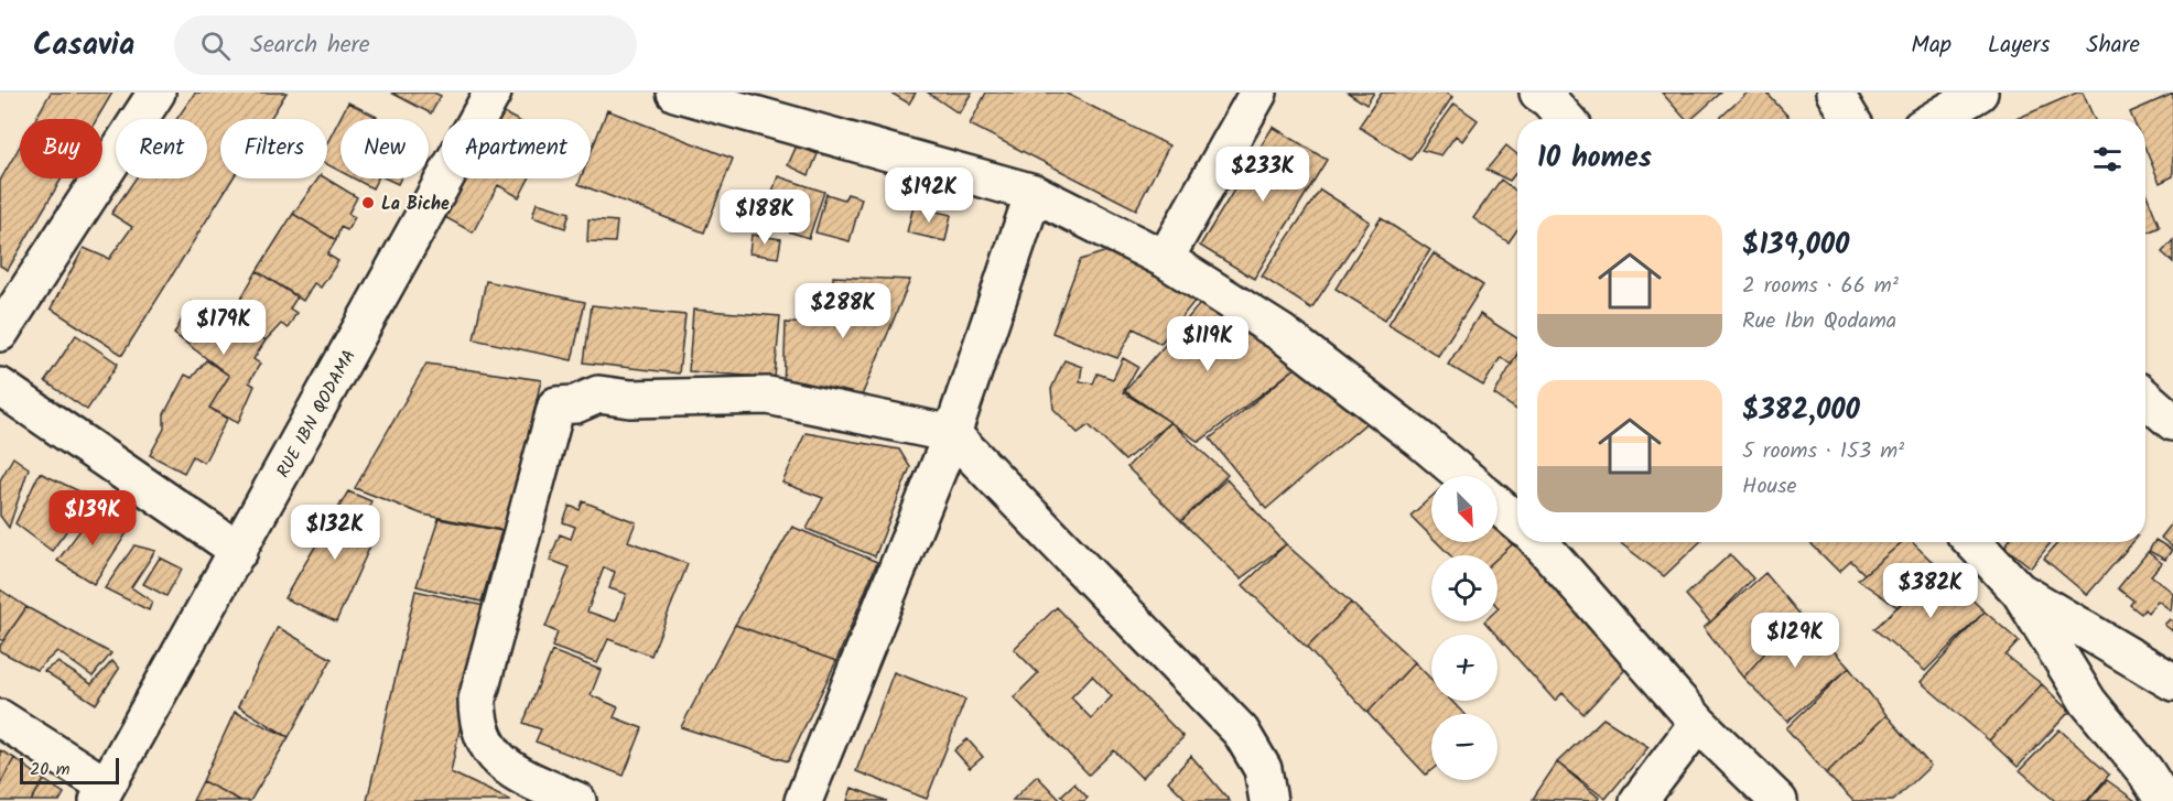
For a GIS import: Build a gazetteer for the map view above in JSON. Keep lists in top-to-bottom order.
{
  "streets": {
    "street": ["RUE IBN QODAMA"]
  },
  "places": ["La Biche"],
  "scale_bar": "20 m",
  "north": "bottom right",
  "page": {
    "header": "Casavia",
    "search": "Search here",
    "nav": ["Map", "Layers", "Share"],
    "chip": [
      "Buy",
      "Rent",
      "Filters",
      "New",
      "Apartment"
    ],
    "heading": "10 homes",
    "price": [
      "$233K",
      "$192K",
      "$188K",
      "$288K",
      "$179K",
      "$119K",
      "$139K",
      "$132K",
      "$382K",
      "$129K"
    ],
    "list": [
      {
        "name": "$139,000",
        "note": "2 rooms · 66 m² · Rue Ibn Qodama"
      },
      {
        "name": "$382,000",
        "note": "5 rooms · 153 m² · House"
      }
    ],
    "map_buttons": ["+", "−"],
    "scale": "20 m"
  }
}
